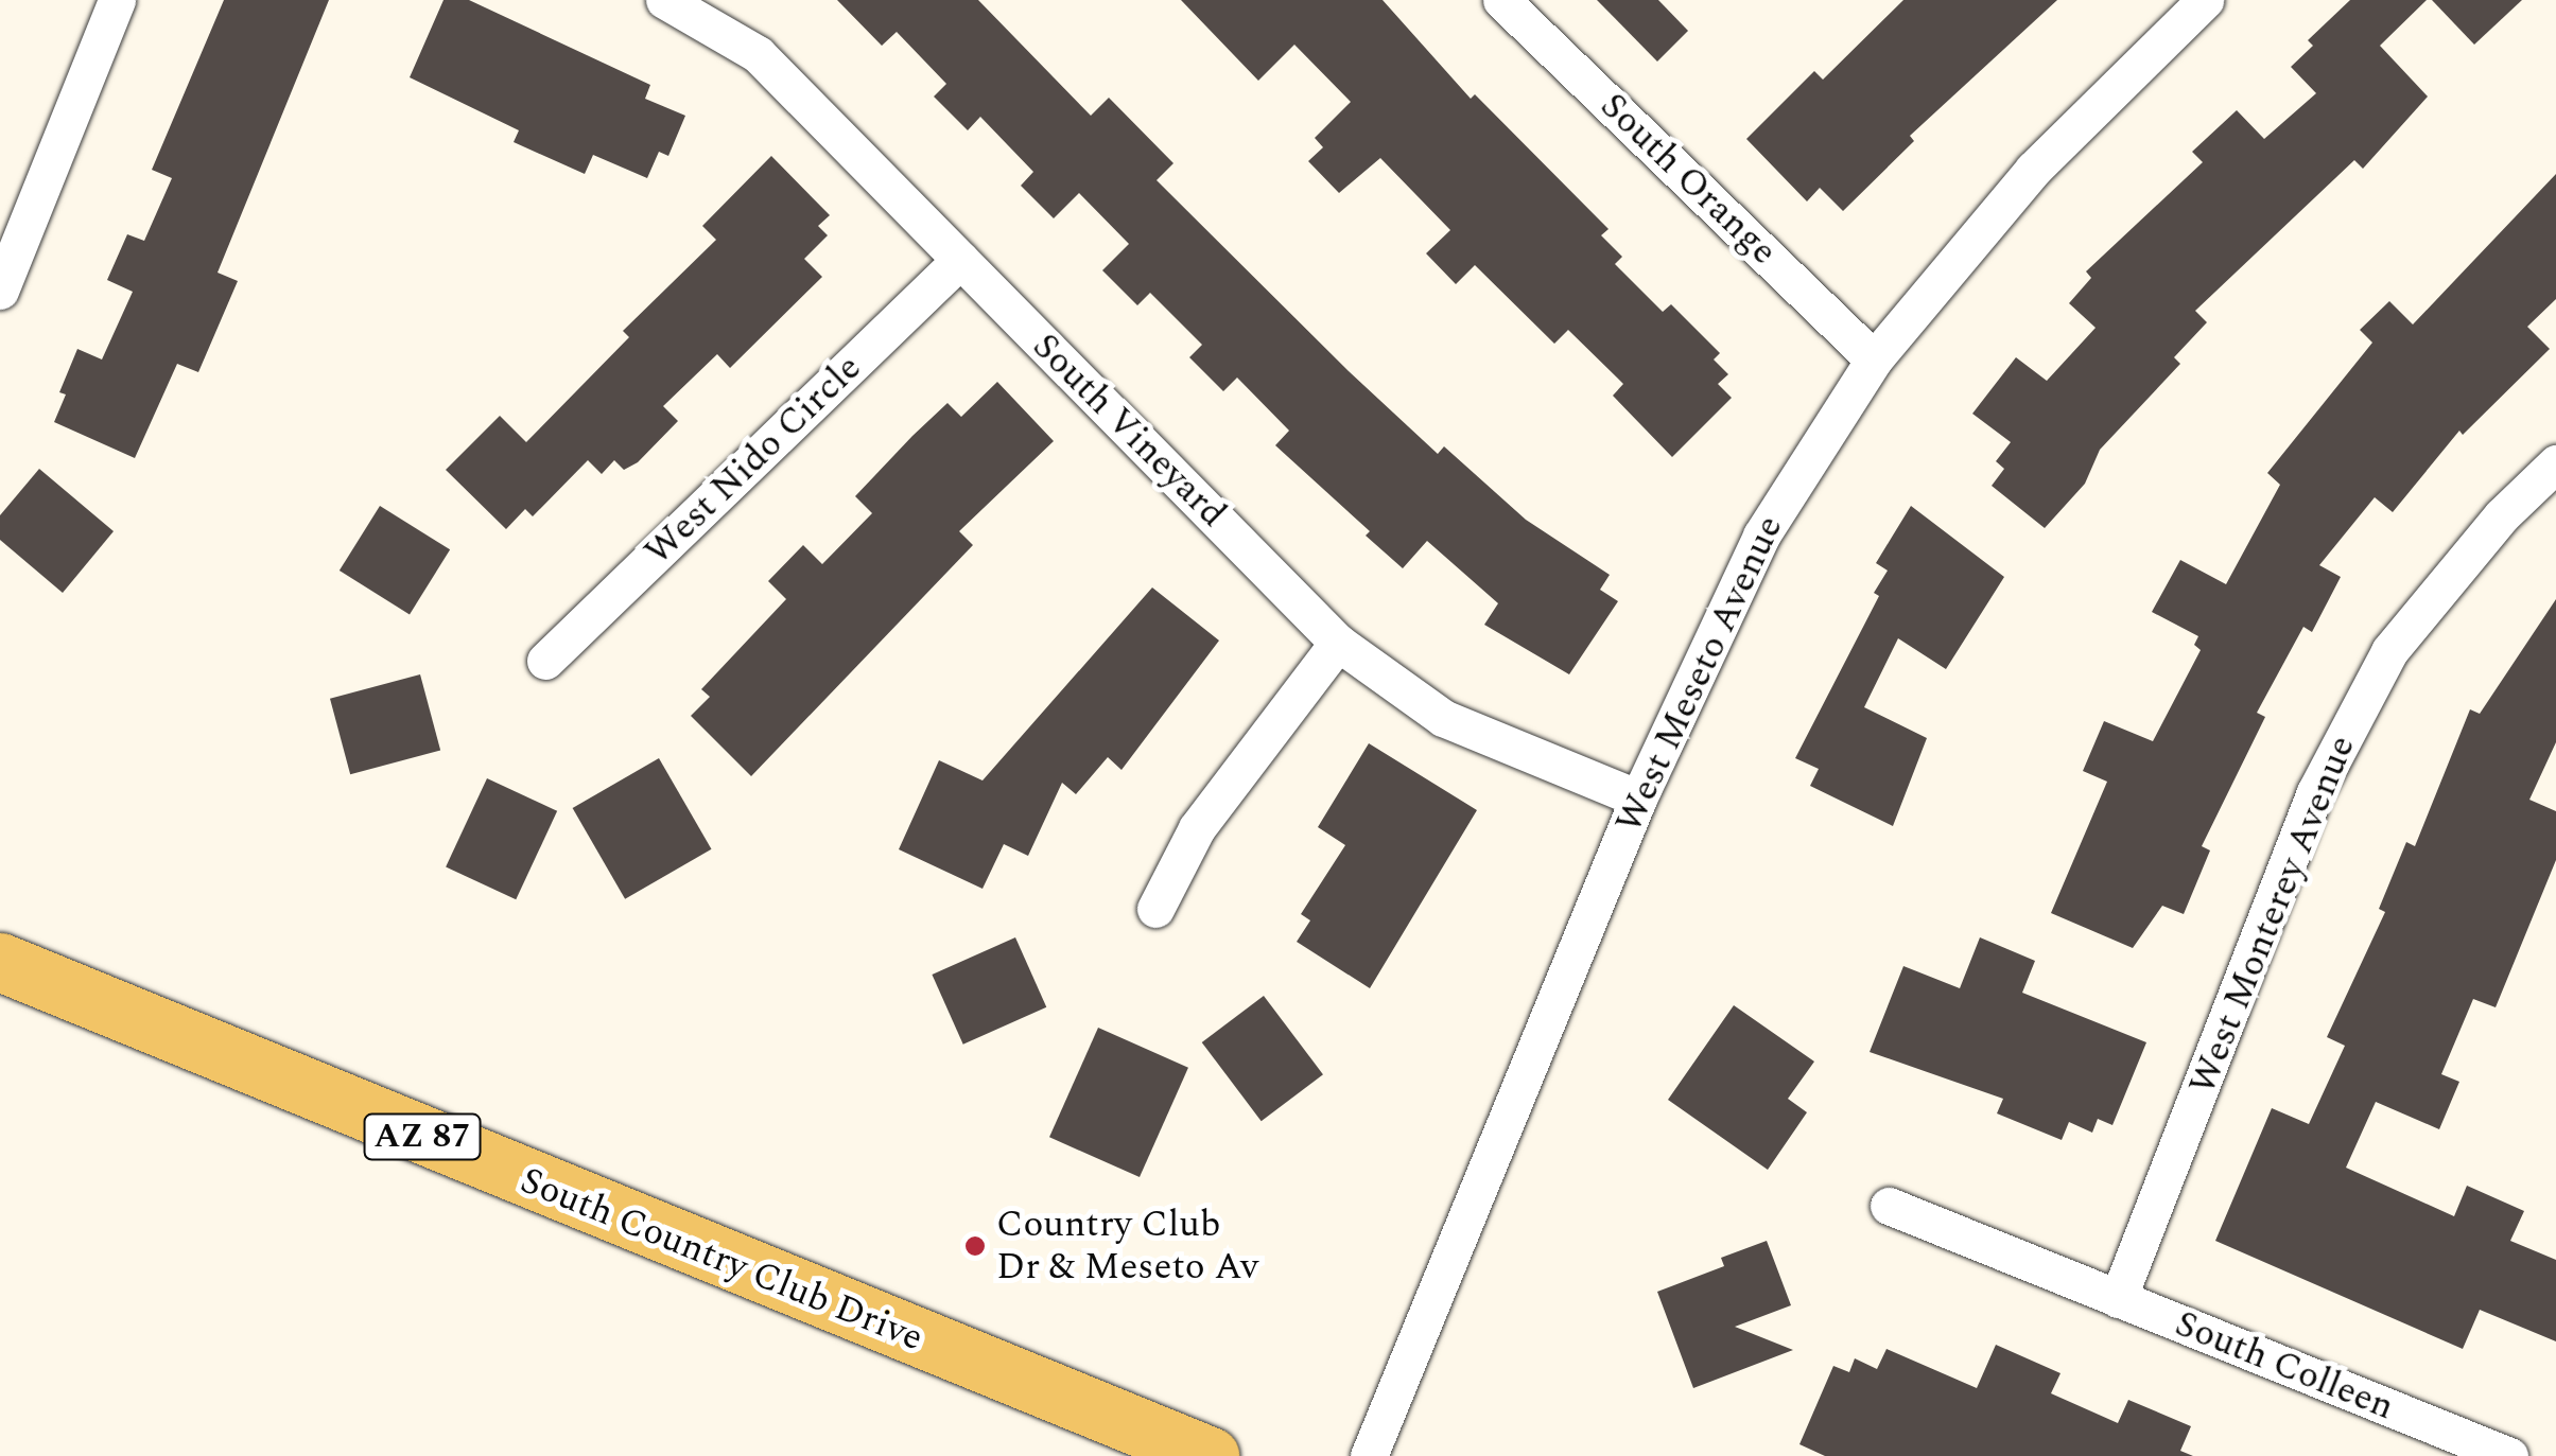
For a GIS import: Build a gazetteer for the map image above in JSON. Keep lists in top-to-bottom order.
{
  "streets": {
    "main road": ["AZ 87", "South Country Club Drive"],
    "street": [
      "South Orange",
      "South Vineyard",
      "West Nido Circle",
      "West Meseto Avenue",
      "West Monterey Avenue",
      "South Colleen"
    ]
  },
  "crossings": [
    ["South Orange", "West Meseto Avenue"],
    ["South Vineyard", "West Nido Circle"],
    ["South Vineyard", "West Meseto Avenue"],
    ["West Monterey Avenue", "South Colleen"]
  ],
  "places": ["Country Club Dr & Meseto Av"]
}
